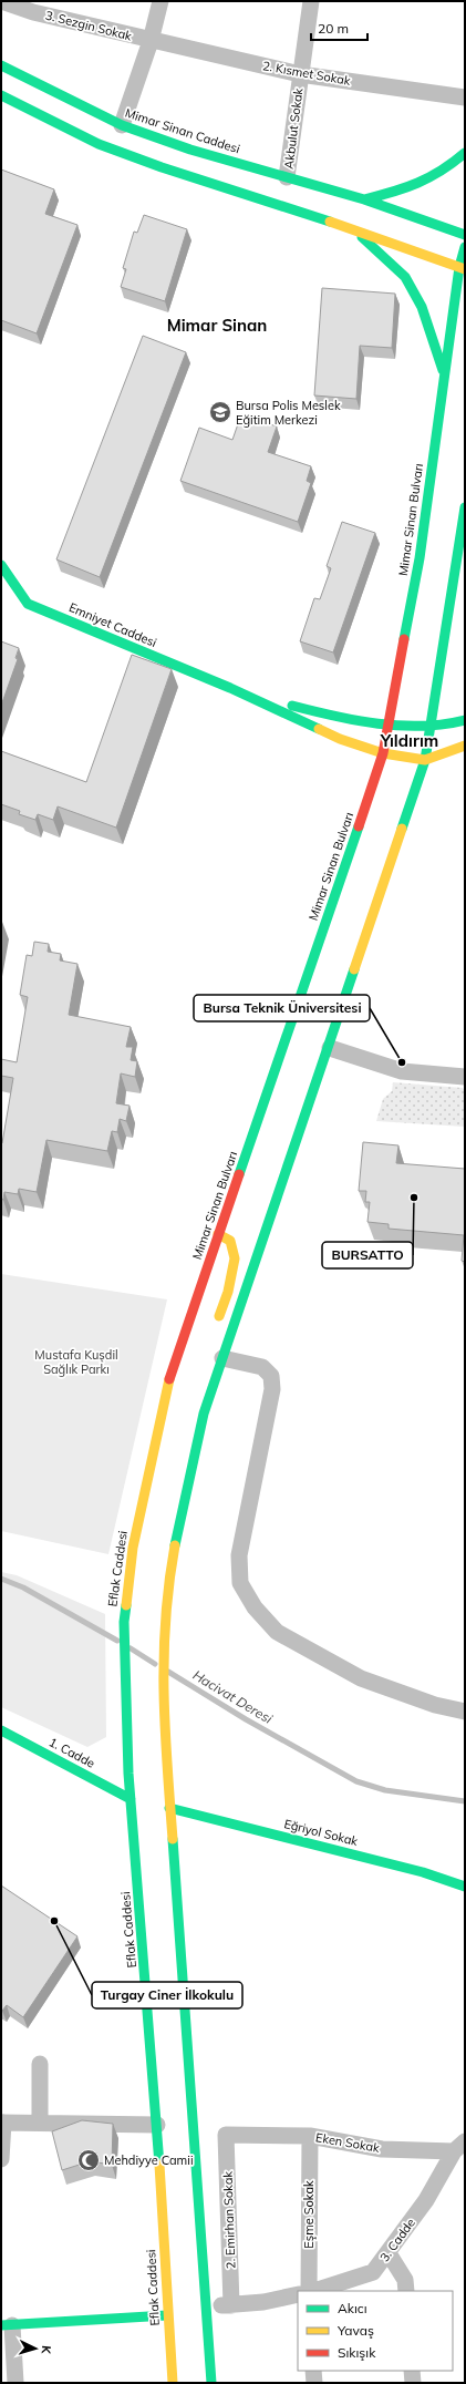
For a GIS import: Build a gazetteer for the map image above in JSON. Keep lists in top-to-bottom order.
{
  "streets": {
    "main road": [
      "Mimar Sinan Caddesi",
      "Mimar Sinan Bulvarı",
      "Emniyet Caddesi",
      "Eflak Caddesi",
      "1. Cadde",
      "Eğriyol Sokak"
    ],
    "street": [
      "3. Sezgin Sokak",
      "2. Kısmet Sokak",
      "Akbulut Sokak",
      "Eken Sokak",
      "Eşme Sokak",
      "2. Emirhan Sokak",
      "3. Cadde"
    ]
  },
  "crossings": [
    ["3. Sezgin Sokak", "2. Kısmet Sokak"],
    ["2. Kısmet Sokak", "Akbulut Sokak"],
    ["Akbulut Sokak", "Mimar Sinan Caddesi"],
    ["Mimar Sinan Bulvarı", "Eflak Caddesi"],
    ["Eflak Caddesi", "1. Cadde"],
    ["Eken Sokak", "Eşme Sokak"],
    ["Eken Sokak", "2. Emirhan Sokak"],
    ["Eken Sokak", "3. Cadde"]
  ],
  "districts": ["Mimar Sinan", "Yıldırım"],
  "water": ["Hacivat Deresi"],
  "parks": ["Mustafa Kuşdil Sağlık Parkı"],
  "places": {
    "school or university": ["Bursa Polis Meslek Eğitim Merkezi"],
    "other": ["Bursa Teknik Üniversitesi", "BURSATTO", "Turgay Ciner İlkokulu"],
    "mosque": ["Mehdiyye Camii"]
  },
  "legend": ["Akıcı", "Yavaş", "Sıkışık"],
  "scale_bar": "20 m",
  "north": "right"
}
